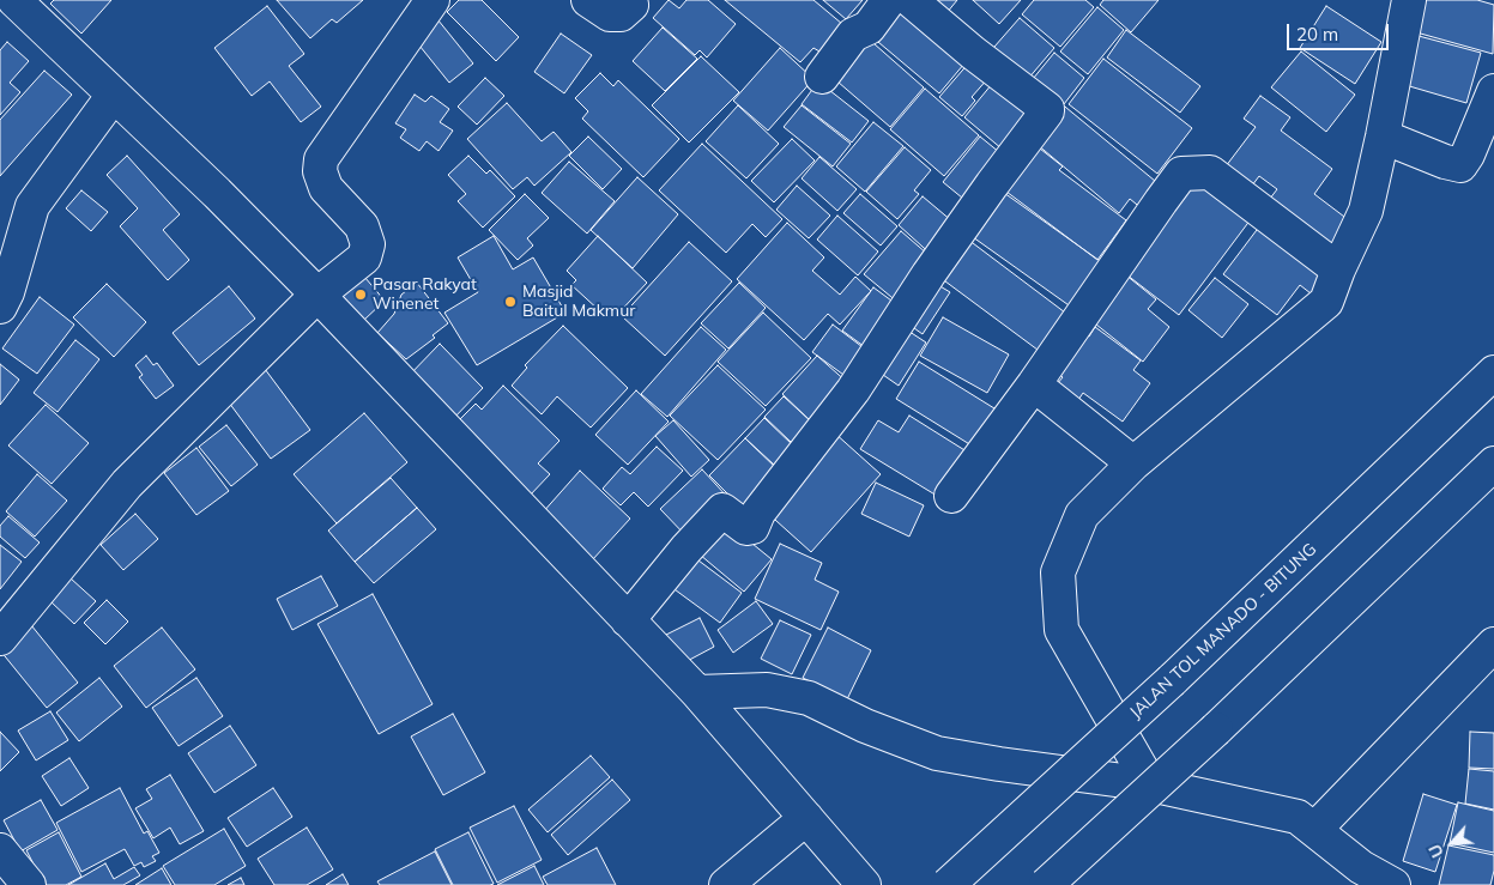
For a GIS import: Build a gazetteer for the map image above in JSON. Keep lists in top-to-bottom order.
{
  "streets": {
    "main road": ["JALAN TOL MANADO - BITUNG"]
  },
  "places": ["Pasar Rakyat Winenet", "Masjid Baitul Makmur"],
  "scale_bar": "20 m",
  "north": "bottom left"
}
